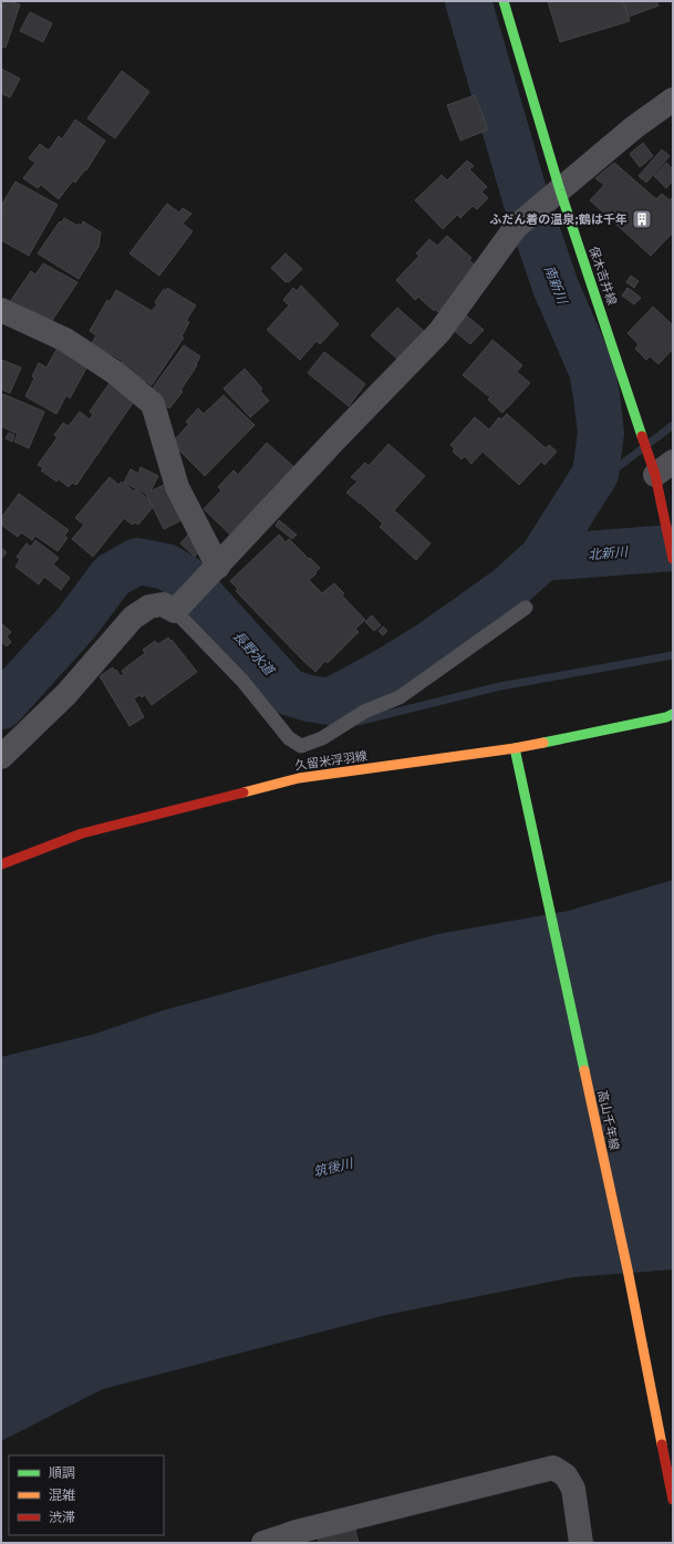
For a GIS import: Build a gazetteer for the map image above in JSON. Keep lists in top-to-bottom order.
{
  "streets": {
    "main road": ["保木吉井線", "久留米浮羽線", "高山千年線"]
  },
  "crossings": [
    ["久留米浮羽線", "高山千年線"]
  ],
  "water": [
    "南新川",
    "北新川",
    "長野水道",
    "筑後川"
  ],
  "places": {
    "building": ["ふだん着の温泉;鶴は千年"]
  },
  "legend": ["順調", "混雑", "渋滞"]
}
